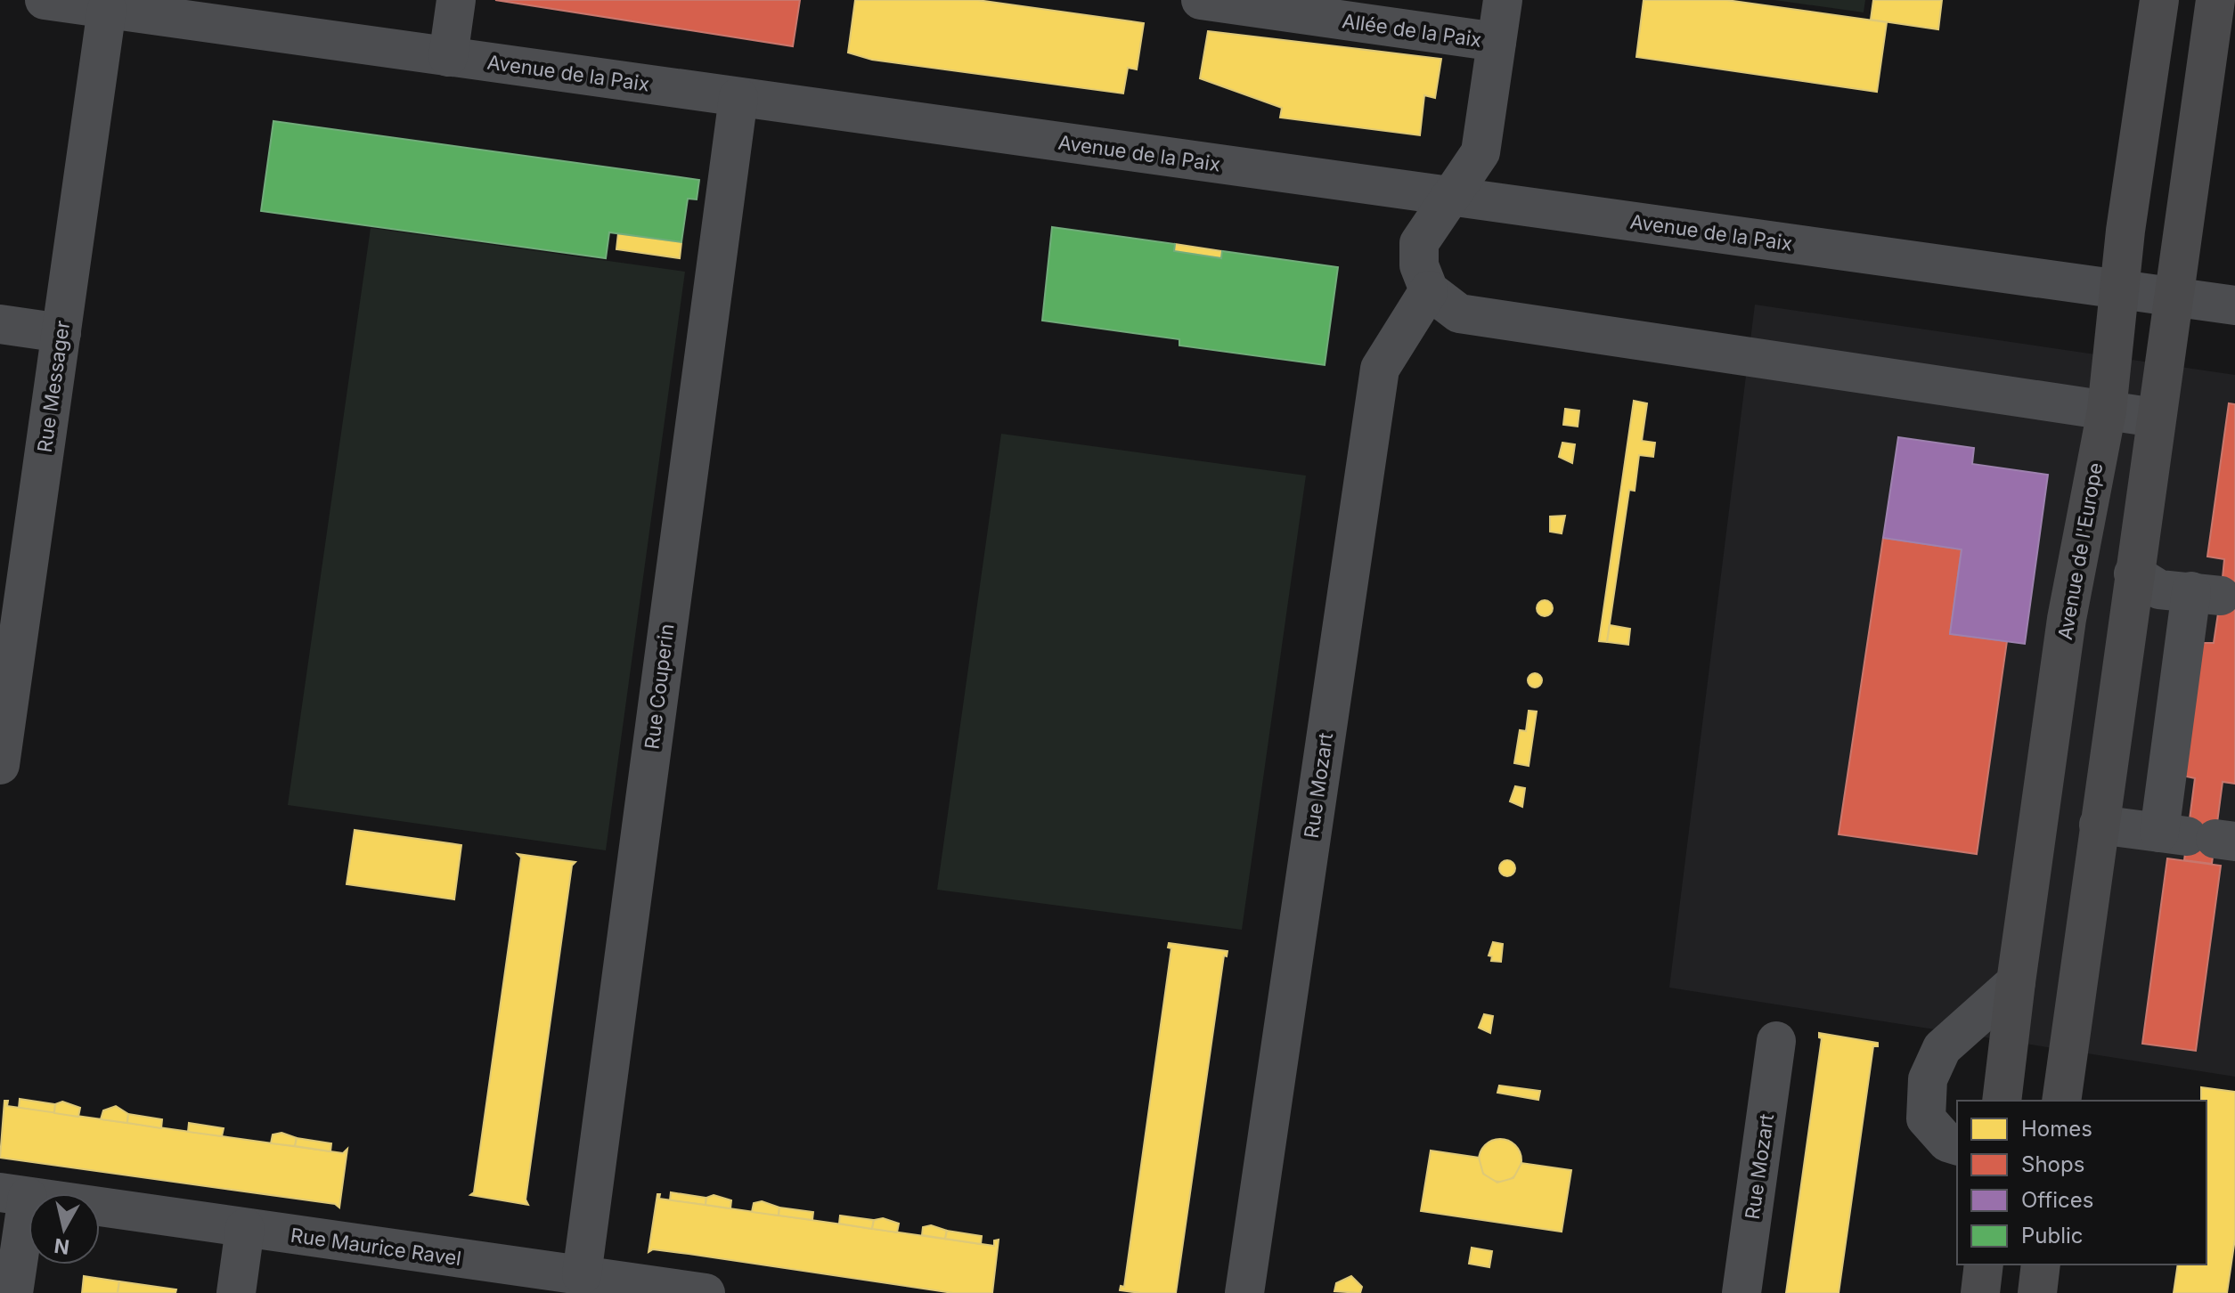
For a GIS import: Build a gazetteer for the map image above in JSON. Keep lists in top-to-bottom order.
{
  "streets": {
    "main road": ["Avenue de l'Europe"],
    "street": [
      "Allée de la Paix",
      "Avenue de la Paix",
      "Rue Messager",
      "Rue Couperin",
      "Rue Mozart",
      "Rue Maurice Ravel"
    ]
  },
  "crossings": [
    ["Avenue de la Paix", "Rue Messager"],
    ["Avenue de la Paix", "Avenue de l'Europe"],
    ["Avenue de la Paix", "Rue Couperin"],
    ["Rue Couperin", "Rue Maurice Ravel"]
  ],
  "legend": [
    "Homes",
    "Shops",
    "Offices",
    "Public"
  ],
  "north": "bottom"
}
